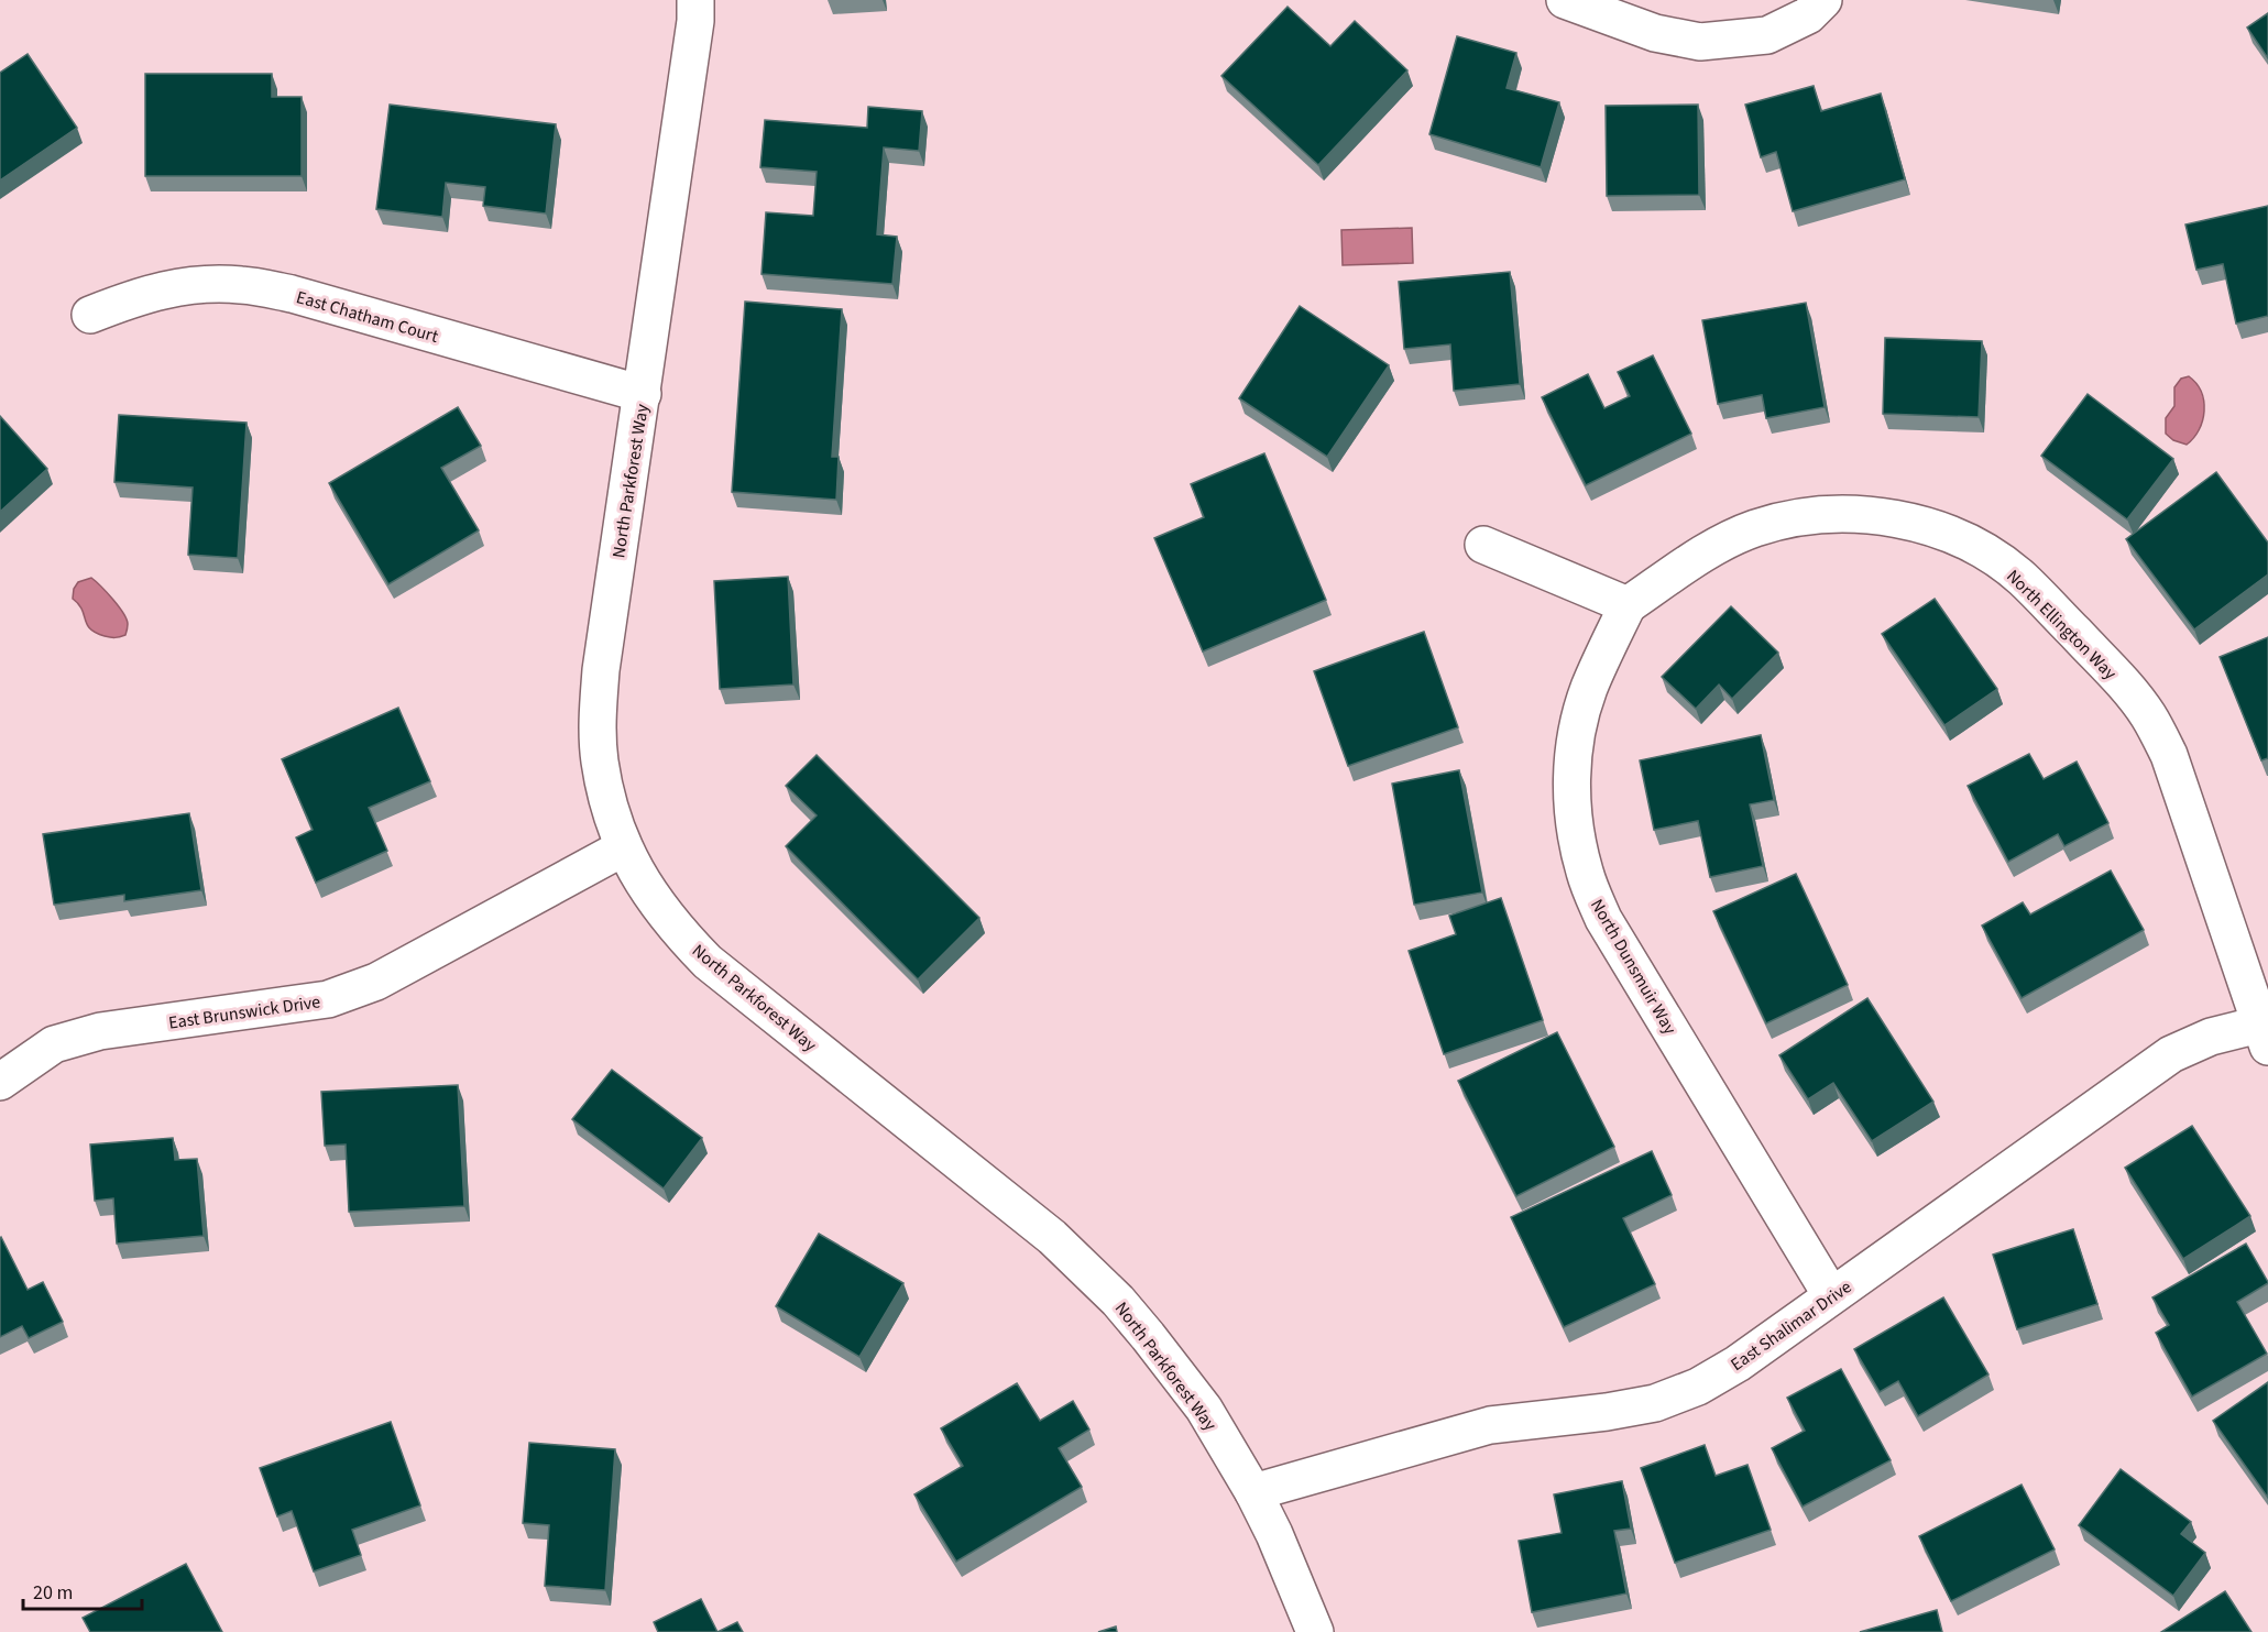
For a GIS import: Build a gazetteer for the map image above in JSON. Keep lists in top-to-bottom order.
{
  "streets": {
    "street": [
      "East Chatham Court",
      "North Parkforest Way",
      "North Ellington Way",
      "North Dunsmuir Way",
      "East Brunswick Drive",
      "East Shalimar Drive"
    ]
  },
  "crossings": [
    ["East Chatham Court", "North Parkforest Way"],
    ["North Parkforest Way", "East Brunswick Drive"],
    ["North Parkforest Way", "East Shalimar Drive"],
    ["North Ellington Way", "North Dunsmuir Way"],
    ["North Ellington Way", "East Shalimar Drive"],
    ["North Dunsmuir Way", "East Shalimar Drive"]
  ],
  "scale_bar": "20 m"
}
